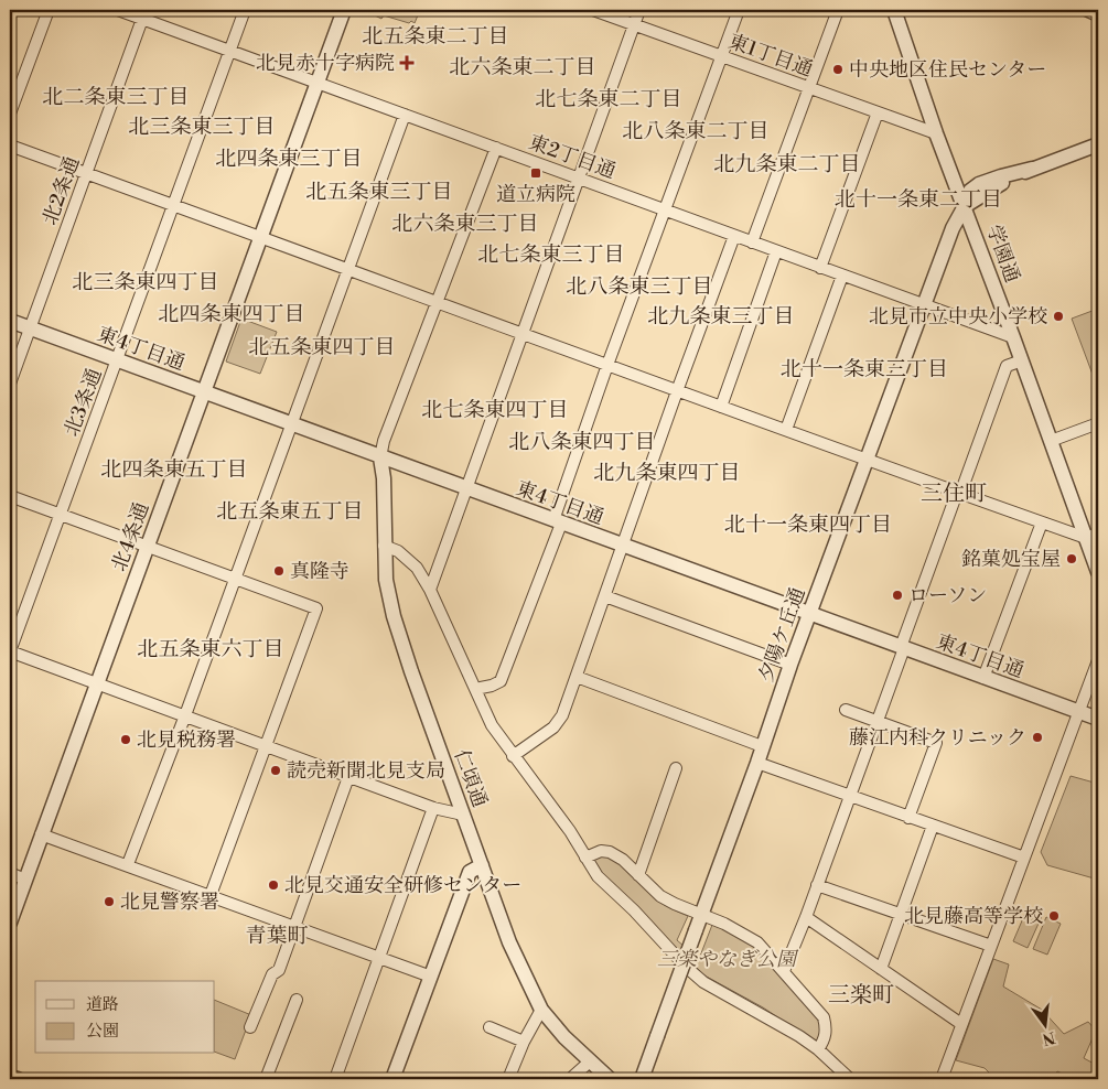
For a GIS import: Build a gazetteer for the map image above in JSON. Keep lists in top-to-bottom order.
{
  "streets": {
    "street": [
      "東1丁目通",
      "東2丁目通",
      "北2条通",
      "学園通",
      "東4丁目通",
      "北3条通",
      "北4条通",
      "夕陽ケ丘通",
      "仁頃通"
    ]
  },
  "crossings": [
    ["東1丁目通", "学園通"],
    ["東2丁目通", "北2条通"],
    ["東2丁目通", "学園通"],
    ["東2丁目通", "北3条通"],
    ["東2丁目通", "北4条通"],
    ["東2丁目通", "夕陽ケ丘通"],
    ["北2条通", "東4丁目通"],
    ["学園通", "夕陽ケ丘通"],
    ["東4丁目通", "北3条通"],
    ["東4丁目通", "北4条通"],
    ["東4丁目通", "夕陽ケ丘通"],
    ["東4丁目通", "仁頃通"]
  ],
  "districts": [
    "北五条東二丁目",
    "北六条東二丁目",
    "北二条東三丁目",
    "北七条東二丁目",
    "北三条東三丁目",
    "北八条東二丁目",
    "北四条東三丁目",
    "北九条東二丁目",
    "北五条東三丁目",
    "北十一条東二丁目",
    "北六条東三丁目",
    "北七条東三丁目",
    "北三条東四丁目",
    "北八条東三丁目",
    "北四条東四丁目",
    "北九条東三丁目",
    "北五条東四丁目",
    "北十一条東三丁目",
    "北七条東四丁目",
    "北八条東四丁目",
    "北四条東五丁目",
    "北九条東四丁目",
    "三住町",
    "北五条東五丁目",
    "北十一条東四丁目",
    "北五条東六丁目",
    "青葉町",
    "三楽町"
  ],
  "parks": ["三楽やなぎ公園"],
  "places": {
    "health": ["北見赤十字病院"],
    "other": [
      "中央地区住民センター",
      "北見市立中央小学校",
      "銘菓処宝屋",
      "真隆寺",
      "ローソン",
      "藤江内科クリニック",
      "北見税務署",
      "読売新聞北見支局",
      "北見交通安全研修センター",
      "北見警察署",
      "北見藤高等学校"
    ],
    "transit": ["道立病院"]
  },
  "legend": ["道路", "公園"],
  "north": "bottom"
}
